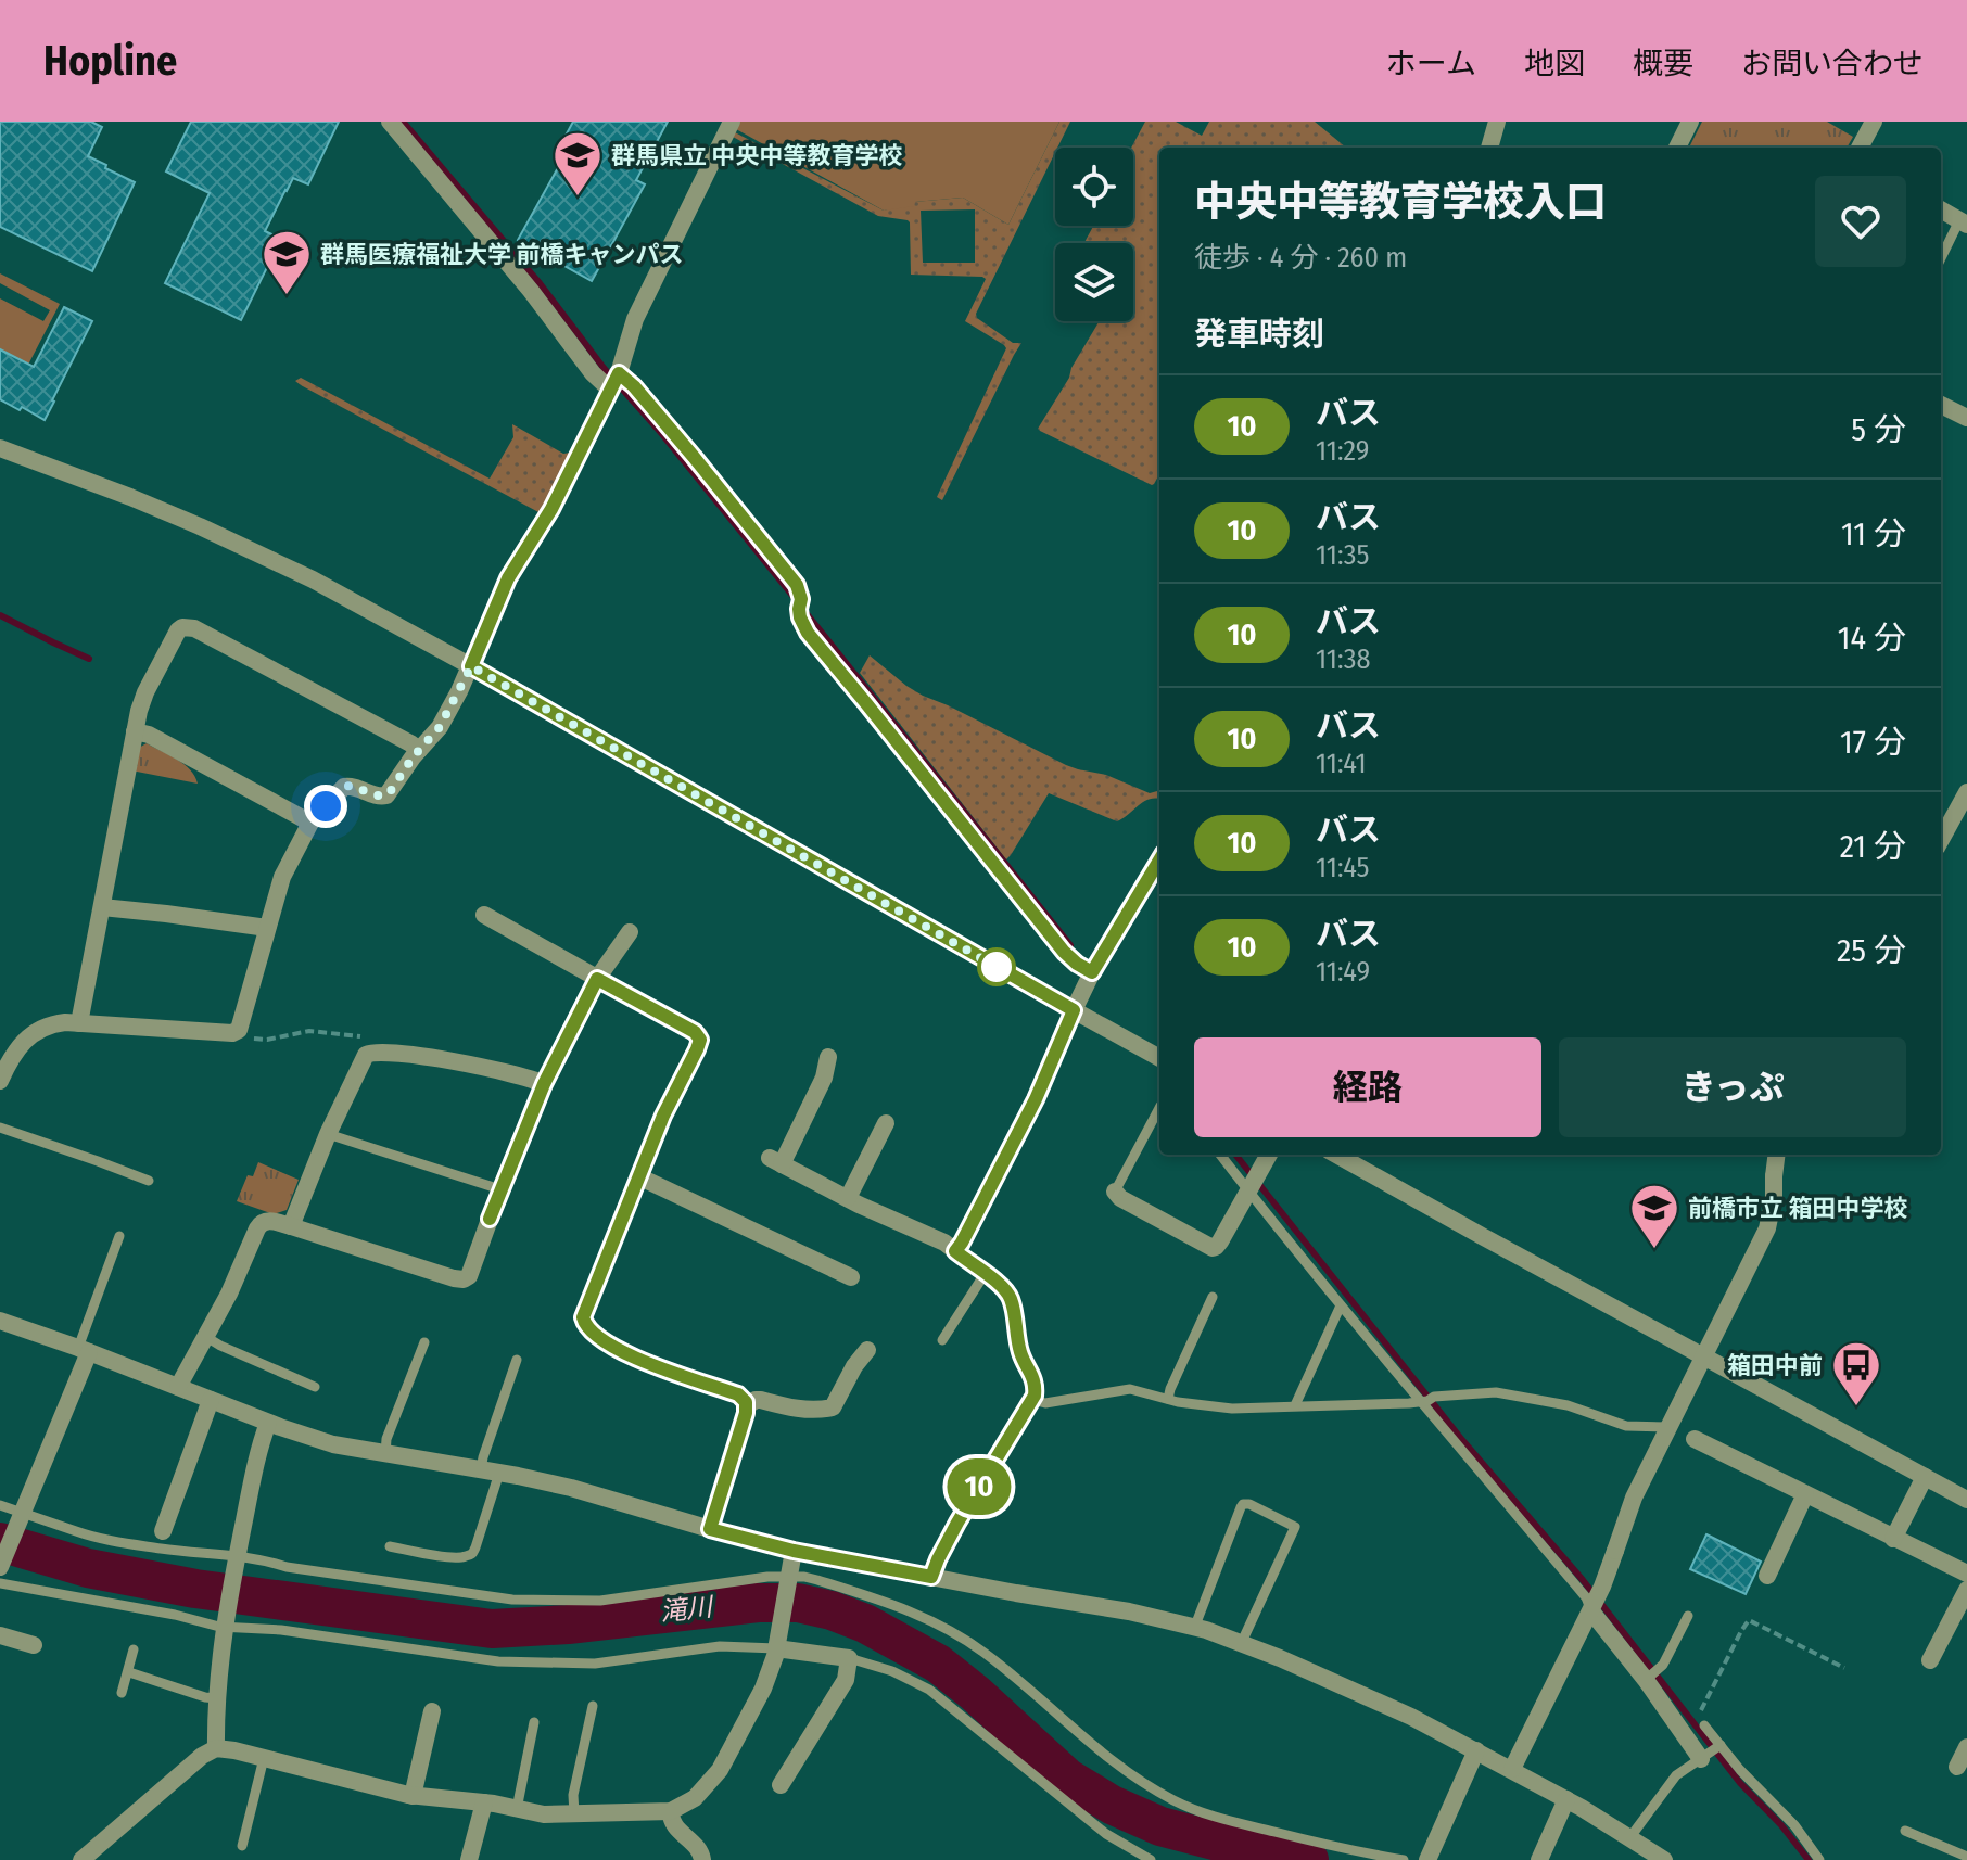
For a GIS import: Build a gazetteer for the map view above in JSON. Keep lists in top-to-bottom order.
{
  "water": ["滝川"],
  "places": {
    "school or university": ["群馬県立 中央中等教育学校", "群馬医療福祉大学 前橋キャンパス", "前橋市立 箱田中学校"],
    "bus stop": ["箱田中前"]
  },
  "lines": ["bus line 10"],
  "page": {
    "header": "Hopline",
    "nav": [
      "ホーム",
      "地図",
      "概要",
      "お問い合わせ"
    ],
    "on_map": "10",
    "heading": [
      ["中央中等教育学校入口", "徒歩 · 4 分 · 260 m"],
      "発車時刻"
    ],
    "list": [
      {
        "mark": "10",
        "name": "バス",
        "note": "11:29",
        "value": "5 分"
      },
      {
        "mark": "10",
        "name": "バス",
        "note": "11:35",
        "value": "11 分"
      },
      {
        "mark": "10",
        "name": "バス",
        "note": "11:38",
        "value": "14 分"
      },
      {
        "mark": "10",
        "name": "バス",
        "note": "11:41",
        "value": "17 分"
      },
      {
        "mark": "10",
        "name": "バス",
        "note": "11:45",
        "value": "21 分"
      },
      {
        "mark": "10",
        "name": "バス",
        "note": "11:49",
        "value": "25 分"
      }
    ],
    "buttons": ["経路", "きっぷ"]
  }
}
